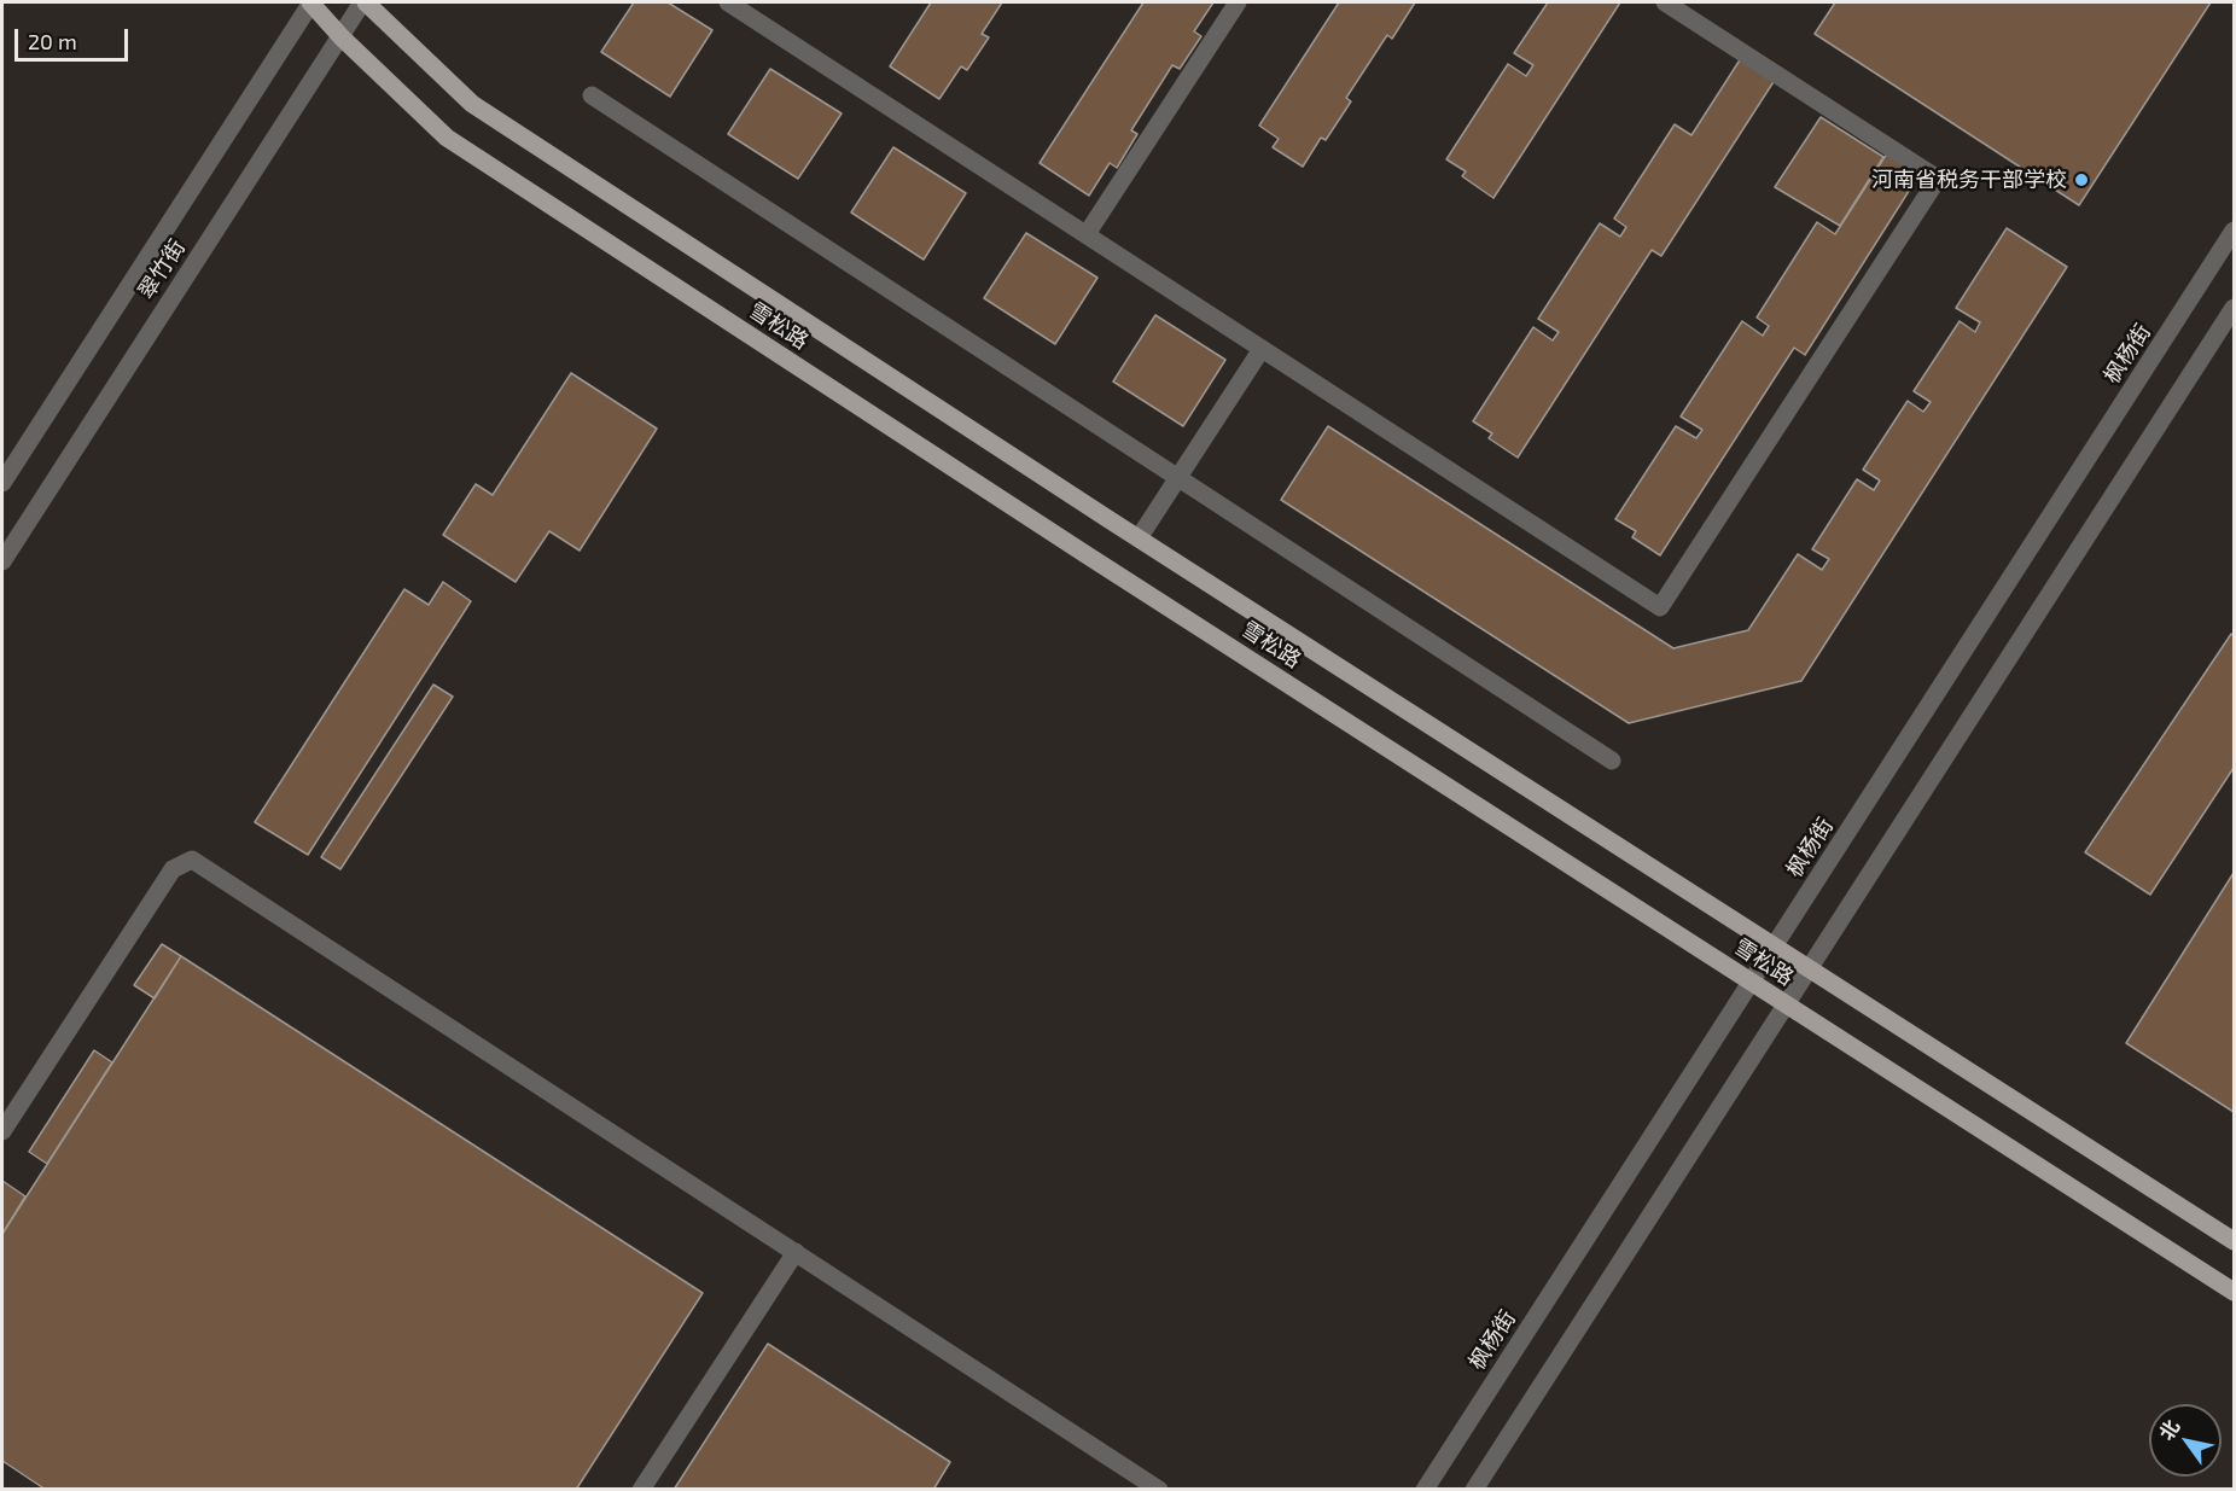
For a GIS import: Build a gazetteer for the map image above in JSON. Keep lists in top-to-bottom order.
{
  "streets": {
    "main road": ["雪松路"],
    "street": ["翠竹街", "枫杨街"]
  },
  "crossings": [
    ["翠竹街", "雪松路"],
    ["雪松路", "枫杨街"]
  ],
  "places": ["河南省税务干部学校"],
  "scale_bar": "20 m",
  "north": "top left"
}
